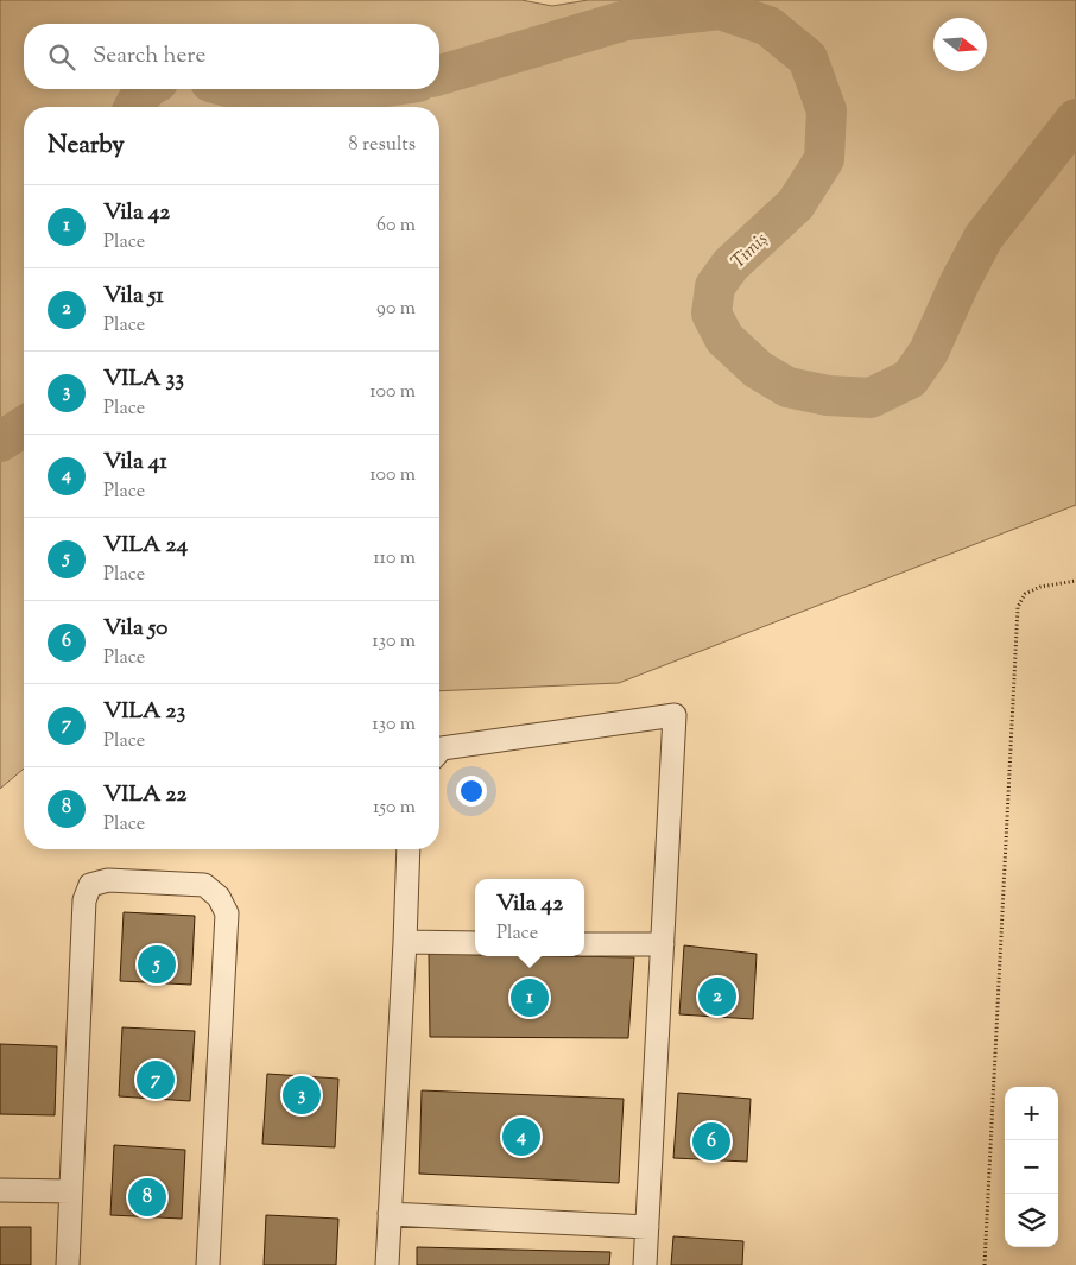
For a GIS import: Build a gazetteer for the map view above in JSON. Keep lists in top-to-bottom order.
{
  "water": ["Timiș"],
  "north": "right",
  "page": {
    "search": "Search here",
    "heading": ["Nearby", "8 results"],
    "list": [
      {
        "mark": "1",
        "name": "Vila 42",
        "note": "Place",
        "value": "60 m"
      },
      {
        "mark": "2",
        "name": "Vila 51",
        "note": "Place",
        "value": "90 m"
      },
      {
        "mark": "3",
        "name": "VILA 33",
        "note": "Place",
        "value": "100 m"
      },
      {
        "mark": "4",
        "name": "Vila 41",
        "note": "Place",
        "value": "100 m"
      },
      {
        "mark": "5",
        "name": "VILA 24",
        "note": "Place",
        "value": "110 m"
      },
      {
        "mark": "6",
        "name": "Vila 50",
        "note": "Place",
        "value": "130 m"
      },
      {
        "mark": "7",
        "name": "VILA 23",
        "note": "Place",
        "value": "130 m"
      },
      {
        "mark": "8",
        "name": "VILA 22",
        "note": "Place",
        "value": "150 m"
      }
    ],
    "popup": ["Vila 42", "Place"],
    "pins": [
      "5",
      "2",
      "1",
      "7",
      "3",
      "4",
      "6",
      "8"
    ],
    "map_buttons": ["+", "−"]
  }
}
